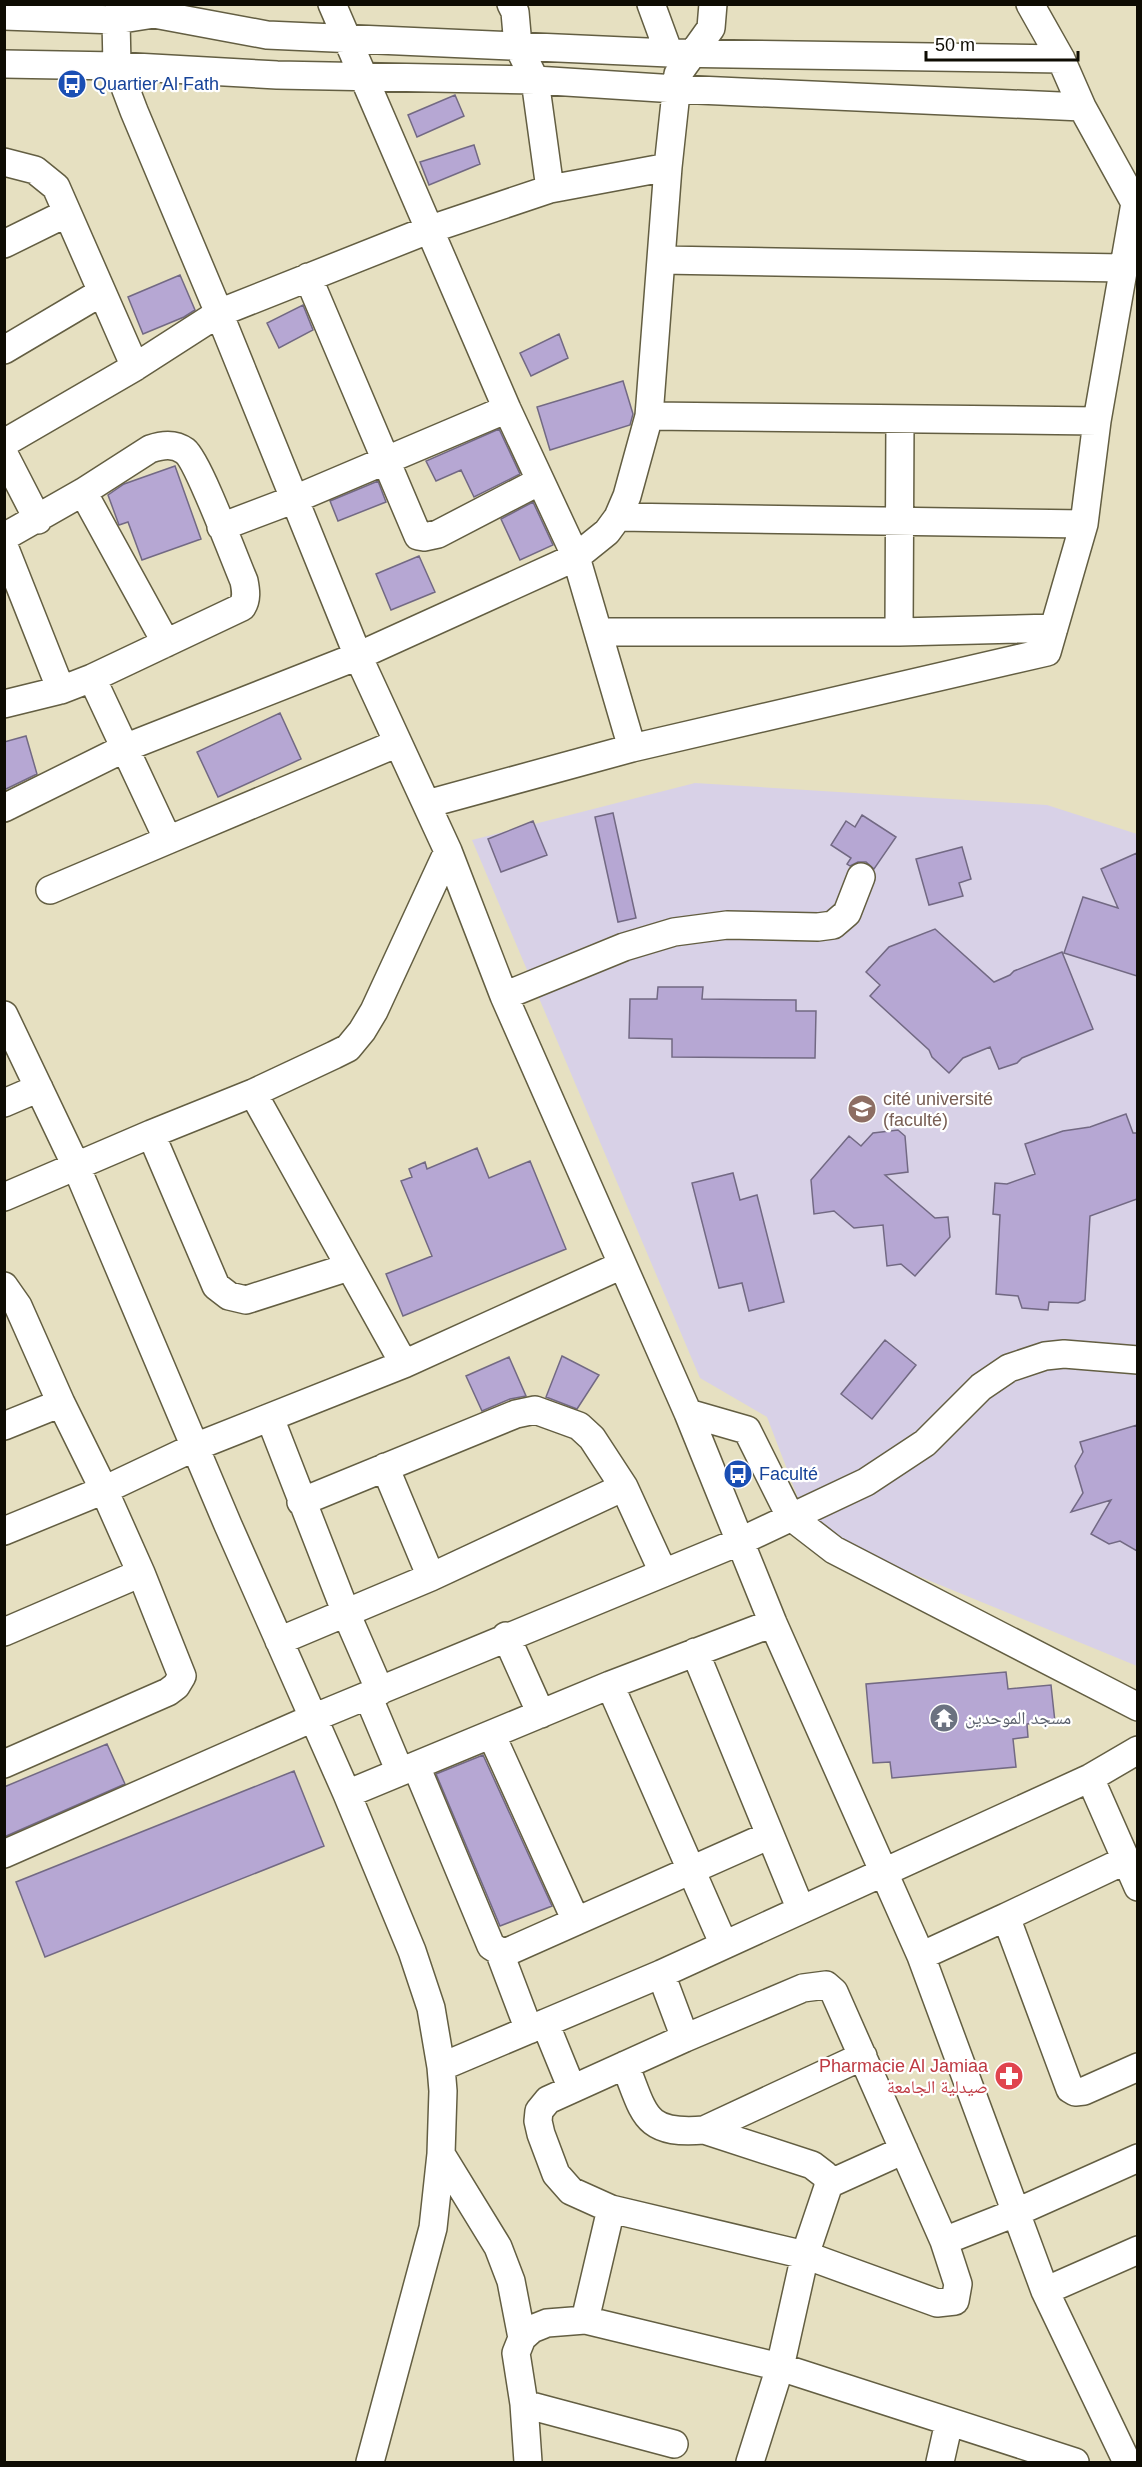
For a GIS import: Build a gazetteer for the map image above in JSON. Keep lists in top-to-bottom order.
{
  "places": {
    "bus stop": ["Quartier Al Fath", "Faculté"],
    "school or university": ["cité université (faculté)"],
    "temple": ["مسجد الموحدين"],
    "pharmacy": ["Pharmacie Al Jamiaa صيدلية الجامعة"]
  },
  "scale_bar": "50 m"
}
